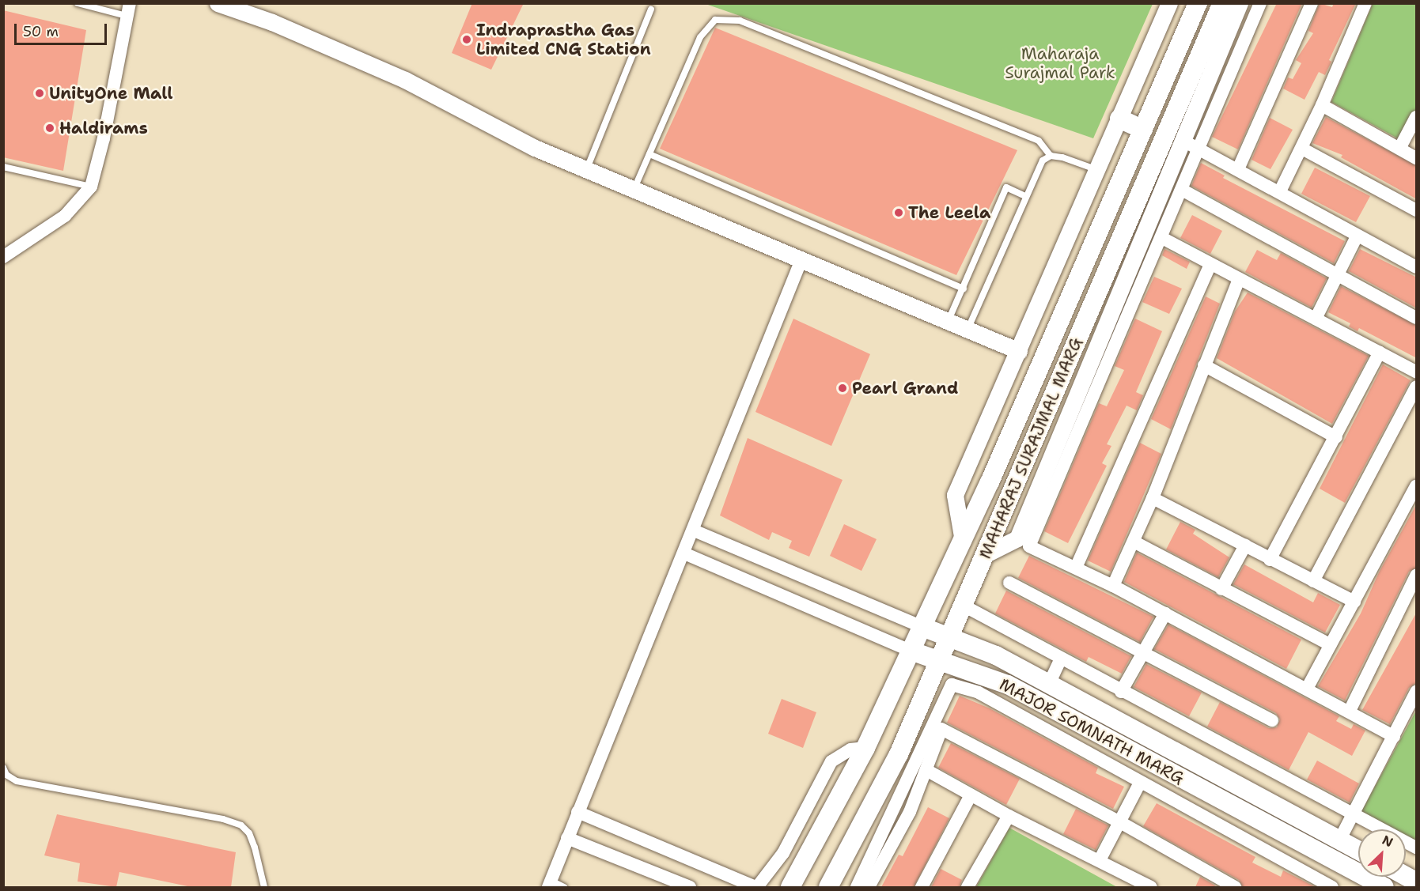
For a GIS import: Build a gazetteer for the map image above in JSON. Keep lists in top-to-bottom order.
{
  "streets": {
    "main road": ["MAHARAJ SURAJMAL MARG", "MAJOR SOMNATH MARG"]
  },
  "crossings": [
    ["MAHARAJ SURAJMAL MARG", "MAJOR SOMNATH MARG"]
  ],
  "parks": ["Maharaja Surajmal Park"],
  "places": [
    "Indraprastha Gas Limited CNG Station",
    "UnityOne Mall",
    "Haldirams",
    "The Leela",
    "Pearl Grand"
  ],
  "scale_bar": "50 m",
  "north": "top right"
}
